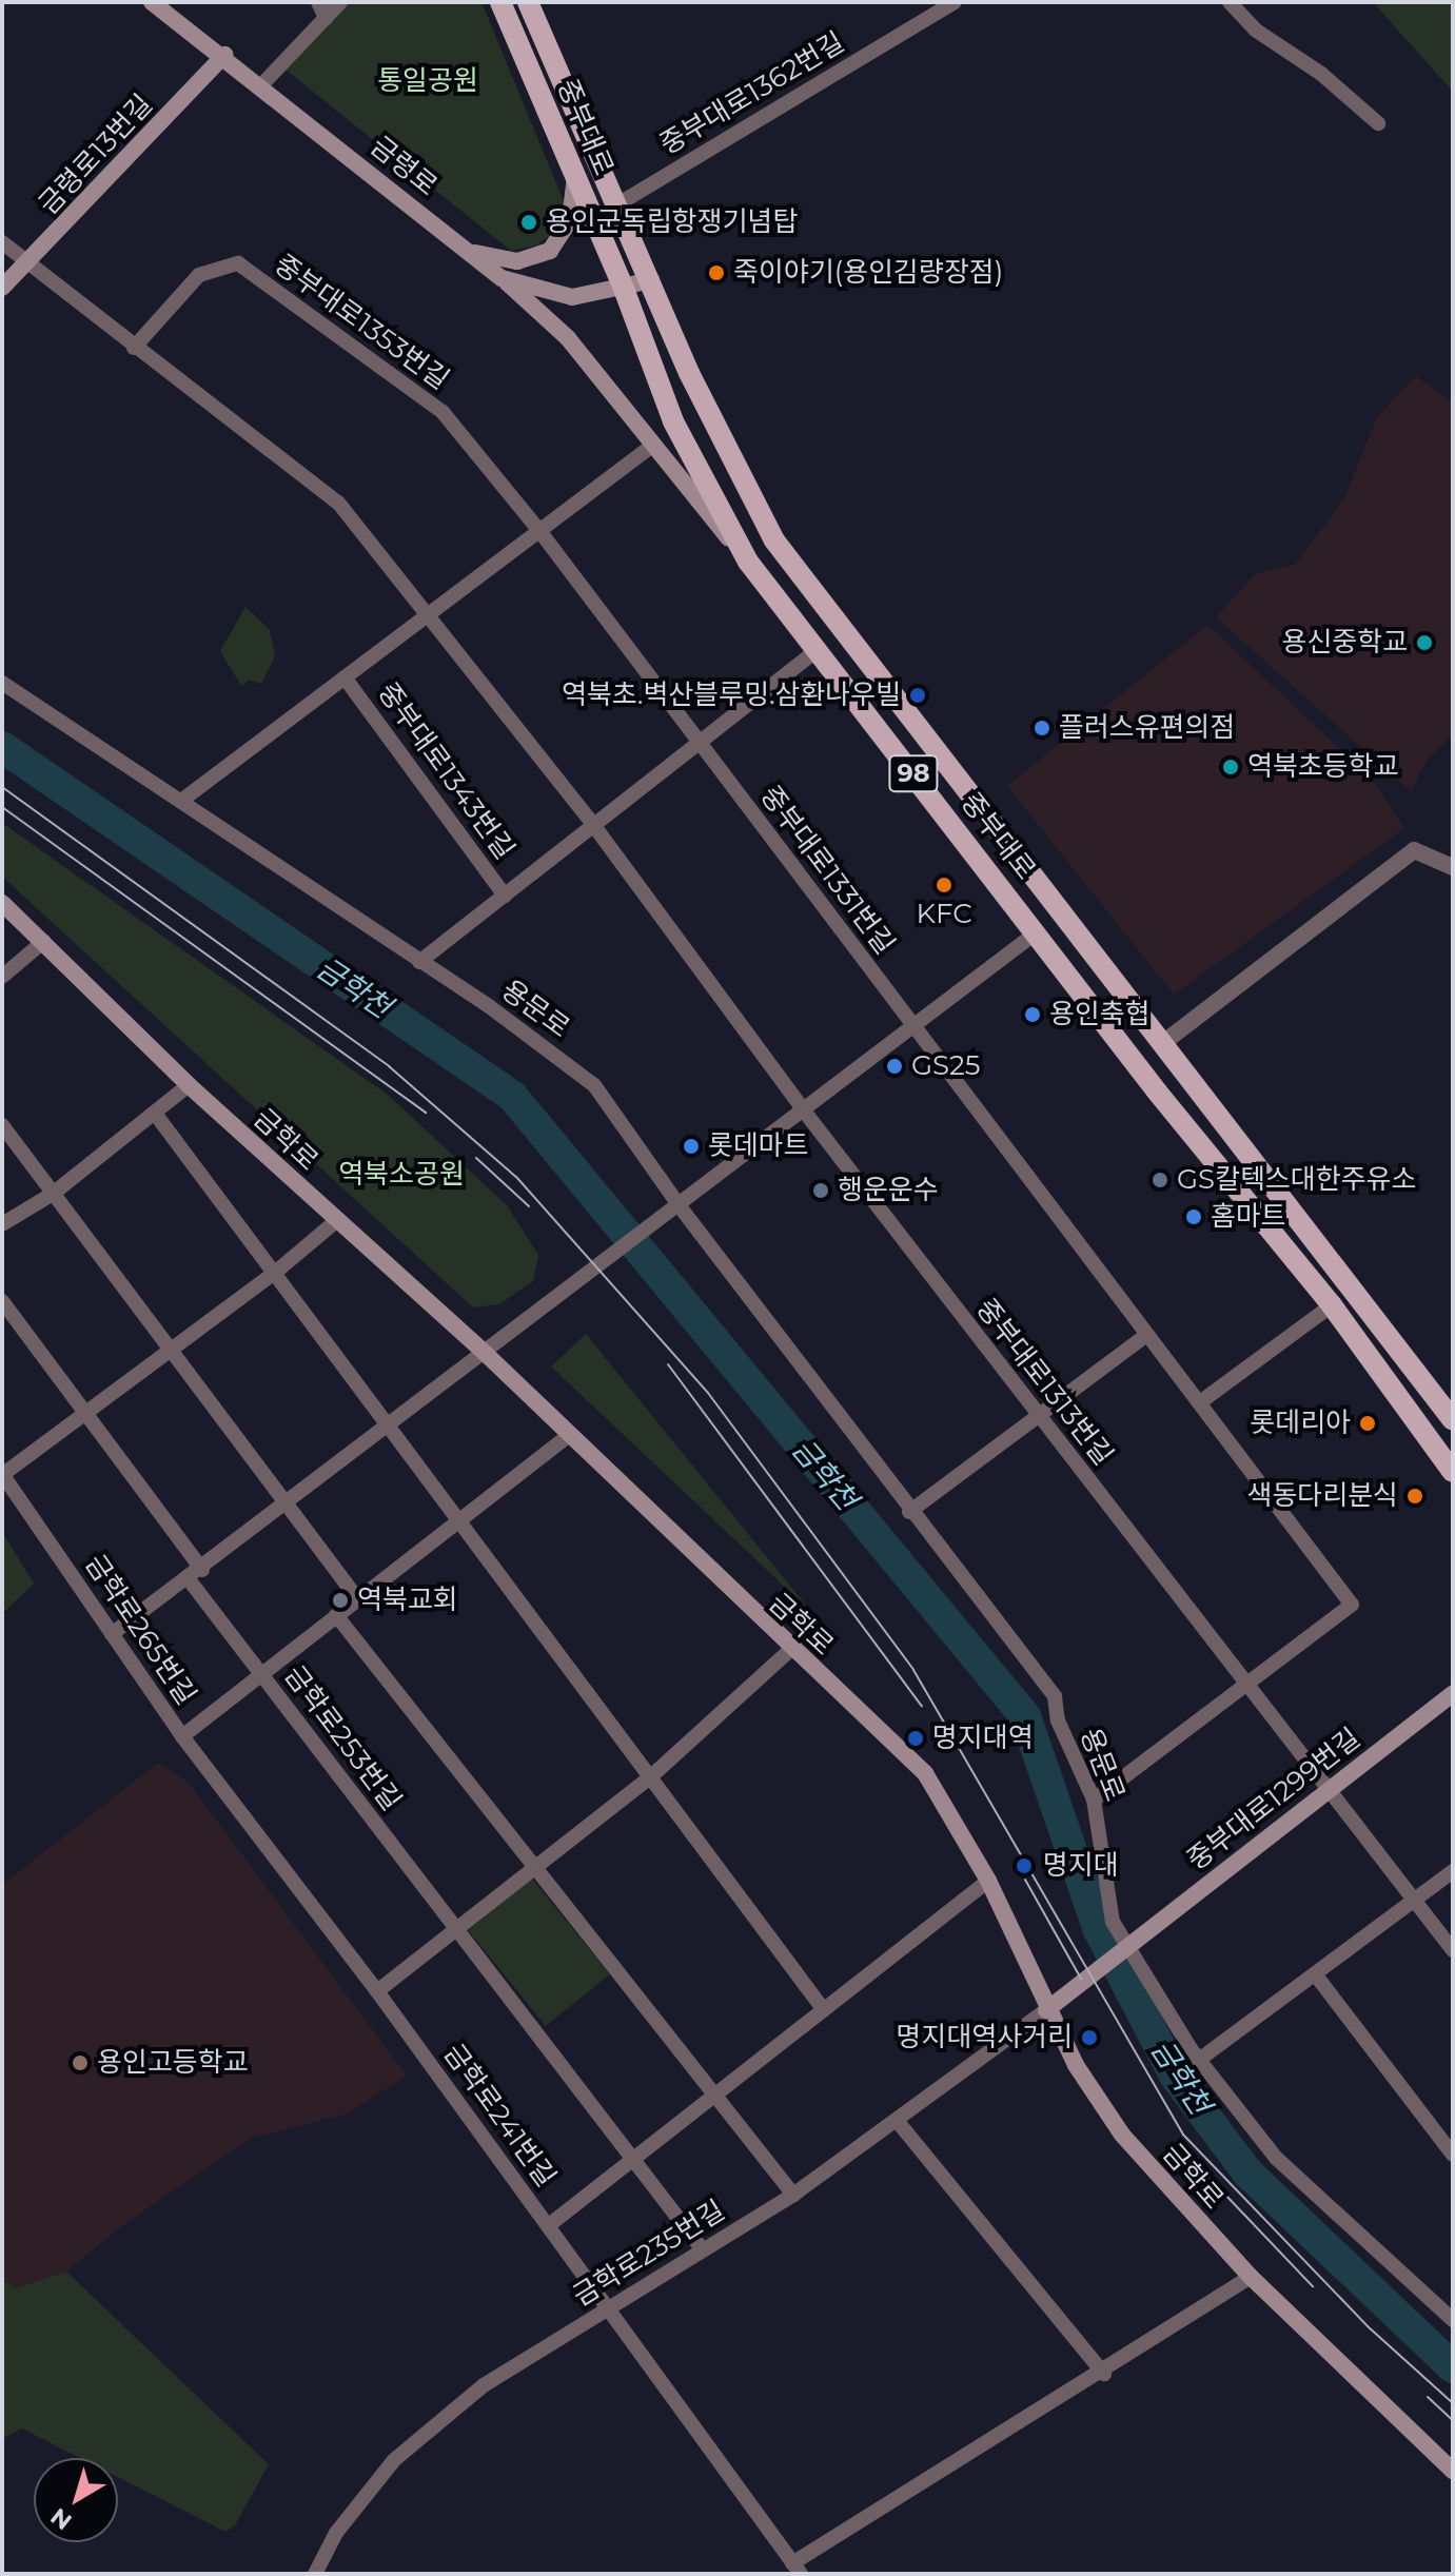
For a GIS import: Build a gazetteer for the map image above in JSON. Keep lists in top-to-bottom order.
{
  "streets": {
    "main road": [
      "중부대로",
      "금령로13번길",
      "금령로",
      "98",
      "금학로",
      "중부대로1299번길"
    ],
    "street": [
      "중부대로1362번길",
      "중부대로1353번길",
      "중부대로1343번길",
      "중부대로1331번길",
      "용문로",
      "중부대로1313번길",
      "금학로265번길",
      "금학로253번길",
      "금학로241번길",
      "금학로235번길"
    ]
  },
  "crossings": [
    ["중부대로1362번길", "중부대로"],
    ["중부대로", "금령로"],
    ["중부대로", "중부대로1343번길"],
    ["금령로13번길", "금령로"],
    ["중부대로1343번길", "중부대로1331번길"],
    ["중부대로1343번길", "용문로"],
    ["용문로", "중부대로1299번길"],
    ["금학로", "금학로265번길"],
    ["금학로", "중부대로1299번길"],
    ["금학로", "금학로241번길"],
    ["금학로", "금학로235번길"],
    ["중부대로1313번길", "중부대로1299번길"],
    ["금학로265번길", "금학로253번길"],
    ["중부대로1299번길", "금학로235번길"]
  ],
  "water": ["금학천"],
  "parks": ["통일공원", "역북소공원"],
  "places": [
    "용인군독립항쟁기념탑",
    "죽이야기(용인김량장점)",
    "용신중학교",
    "역북초.벽산블루밍.삼환나우빌",
    "플러스유편의점",
    "역북초등학교",
    "KFC",
    "용인축협",
    "GS25",
    "롯데마트",
    "GS칼텍스대한주유소",
    "행운운수",
    "홈마트",
    "롯데리아",
    "색동다리분식",
    "역북교회",
    "명지대역",
    "명지대",
    "명지대역사거리",
    "용인고등학교"
  ],
  "north": "bottom left"
}
